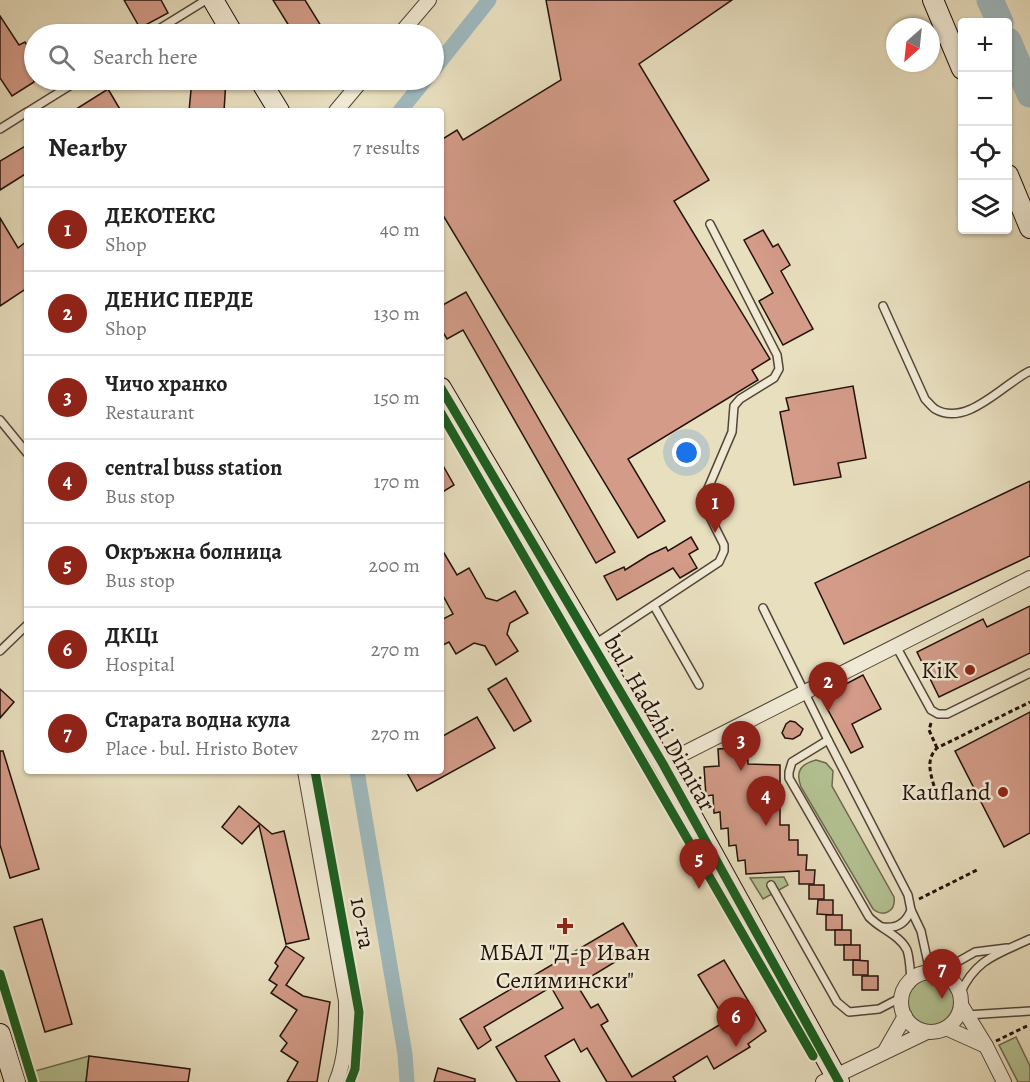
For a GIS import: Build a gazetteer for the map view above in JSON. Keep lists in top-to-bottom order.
{
  "streets": {
    "street": ["bul. Hadzhi Dimitar"],
    "cycle path": ["10-та"]
  },
  "places": {
    "other": ["KiK", "Kaufland"],
    "health": ["МБАЛ \"Д-р Иван Селимински\""]
  },
  "north": "bottom left",
  "page": {
    "map_buttons": ["+", "−"],
    "search": "Search here",
    "heading": ["Nearby", "7 results"],
    "list": [
      {
        "mark": "1",
        "name": "ДЕКОТЕКС",
        "note": "Shop",
        "value": "40 m"
      },
      {
        "mark": "2",
        "name": "ДЕНИС ПЕРДЕ",
        "note": "Shop",
        "value": "130 m"
      },
      {
        "mark": "3",
        "name": "Чичо хранко",
        "note": "Restaurant",
        "value": "150 m"
      },
      {
        "mark": "4",
        "name": "central buss station",
        "note": "Bus stop",
        "value": "170 m"
      },
      {
        "mark": "5",
        "name": "Окръжна болница",
        "note": "Bus stop",
        "value": "200 m"
      },
      {
        "mark": "6",
        "name": "ДКЦ1",
        "note": "Hospital",
        "value": "270 m"
      },
      {
        "mark": "7",
        "name": "Старата водна кула",
        "note": "Place · bul. Hristo Botev",
        "value": "270 m"
      }
    ],
    "pins": [
      "1",
      "2",
      "3",
      "4",
      "5",
      "7",
      "6"
    ]
  }
}
